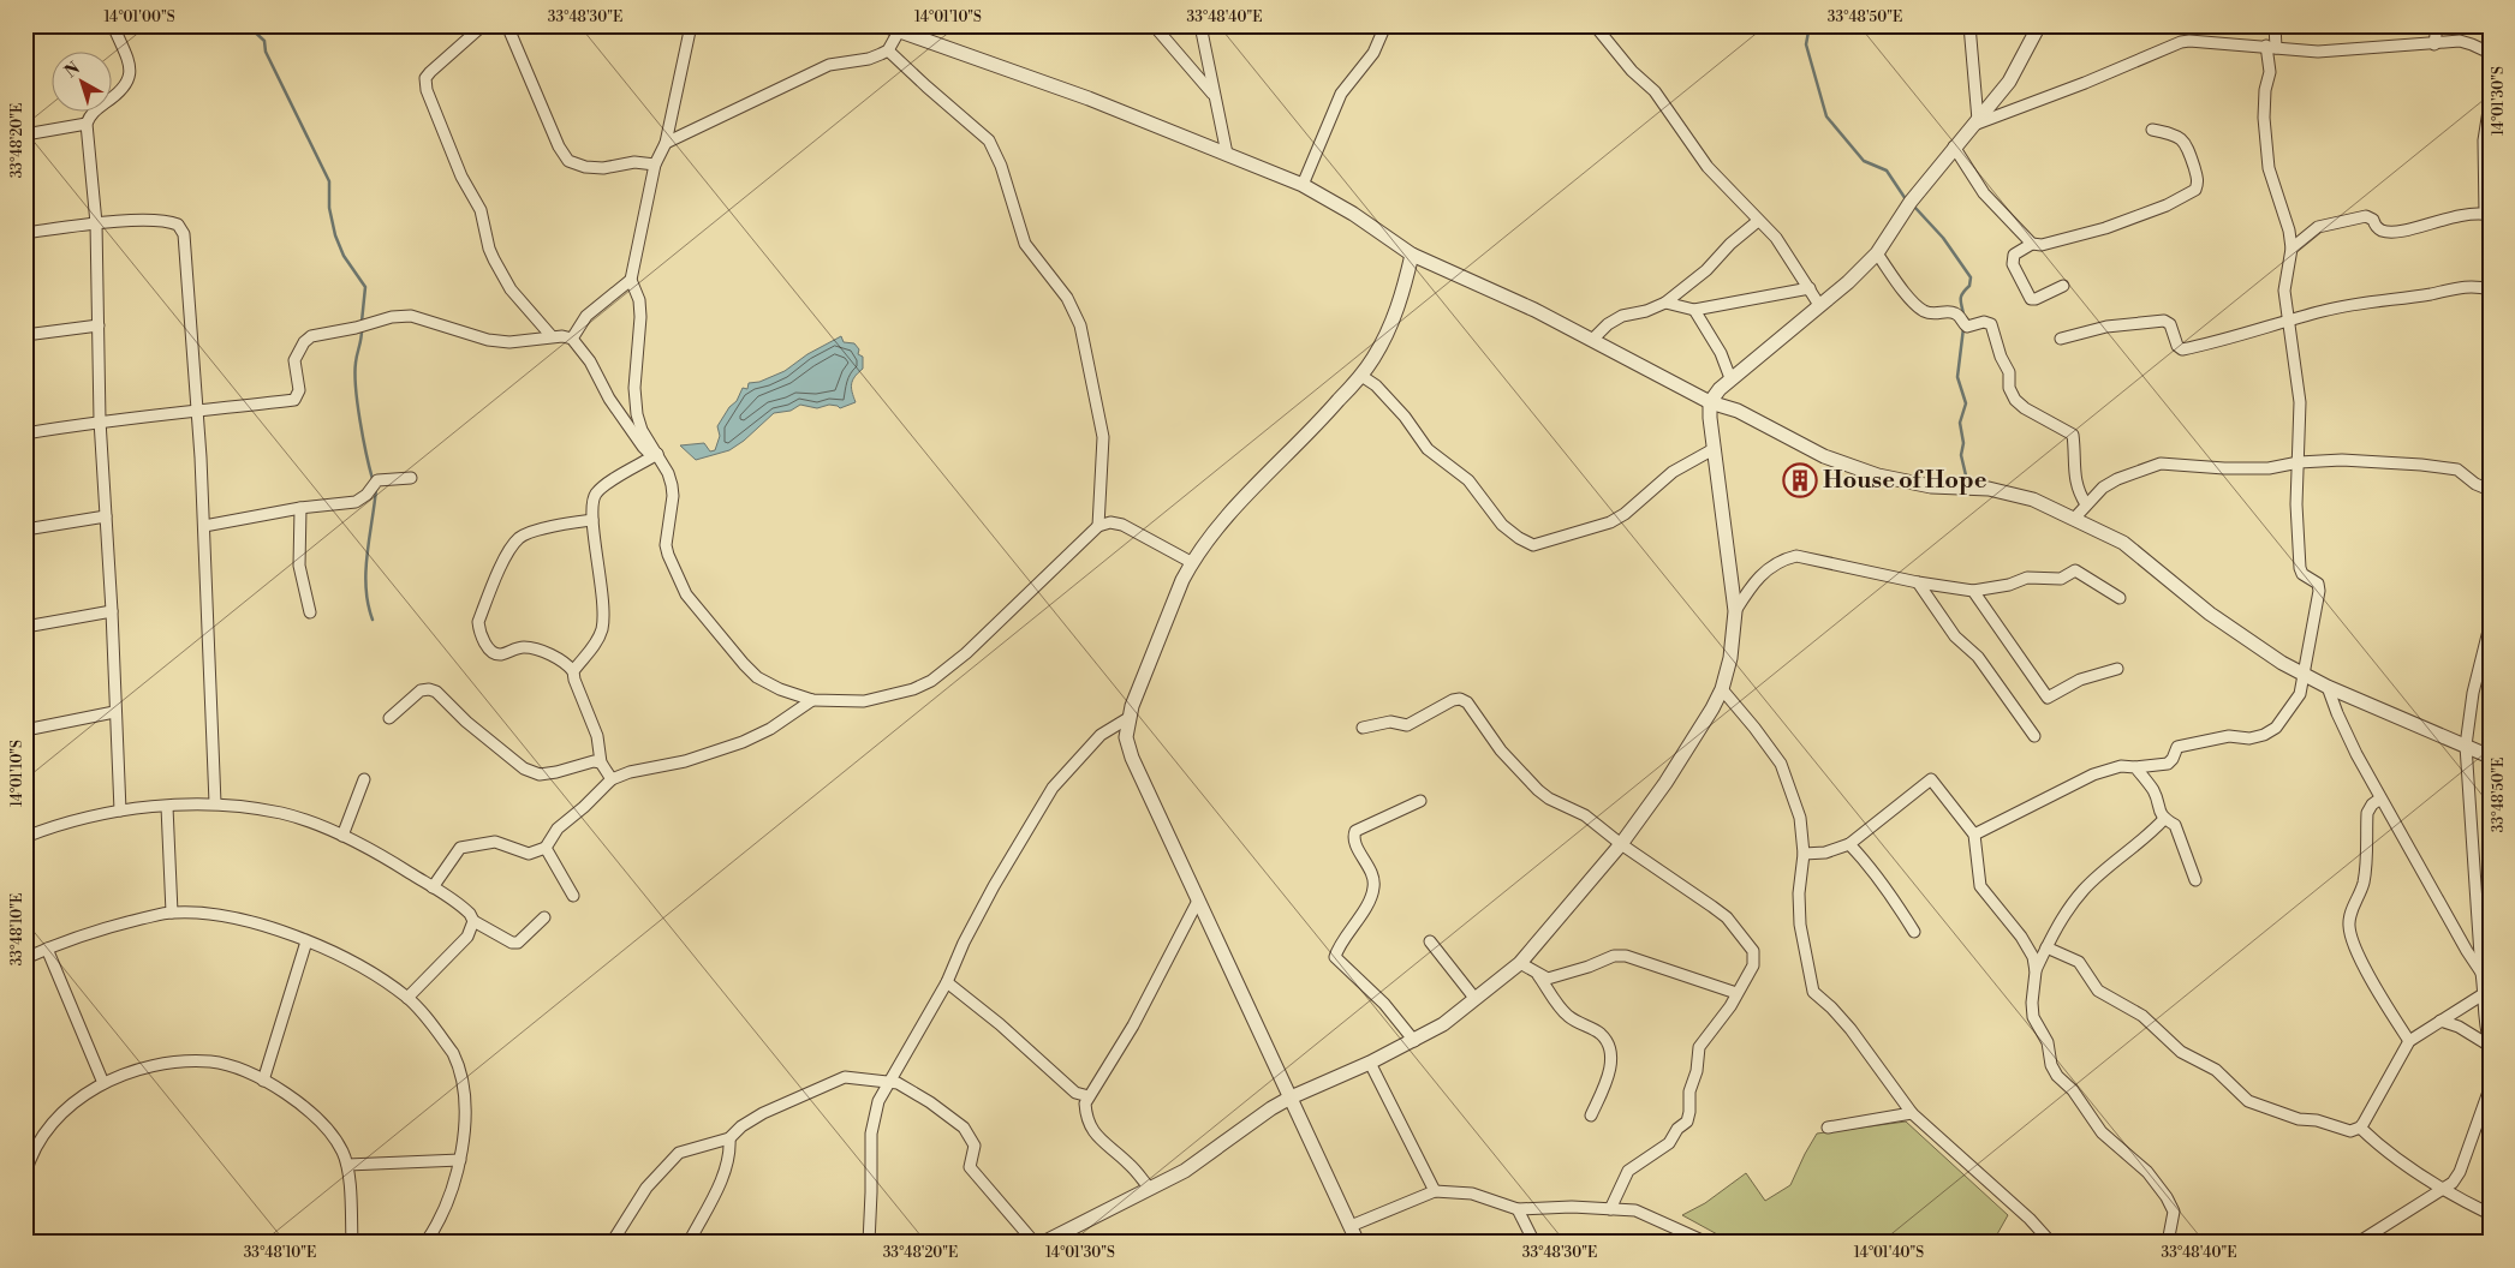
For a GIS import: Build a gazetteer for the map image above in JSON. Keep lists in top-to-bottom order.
{
  "places": {
    "building": ["House of Hope"]
  },
  "north": "top left",
  "coordinates": [
    "14°01'00\"S",
    "33°48'30\"E",
    "14°01'10\"S",
    "33°48'40\"E",
    "33°48'50\"E",
    "14°01'30\"S",
    "33°48'20\"E",
    "33°48'10\"E",
    "14°01'40\"S"
  ]
}
